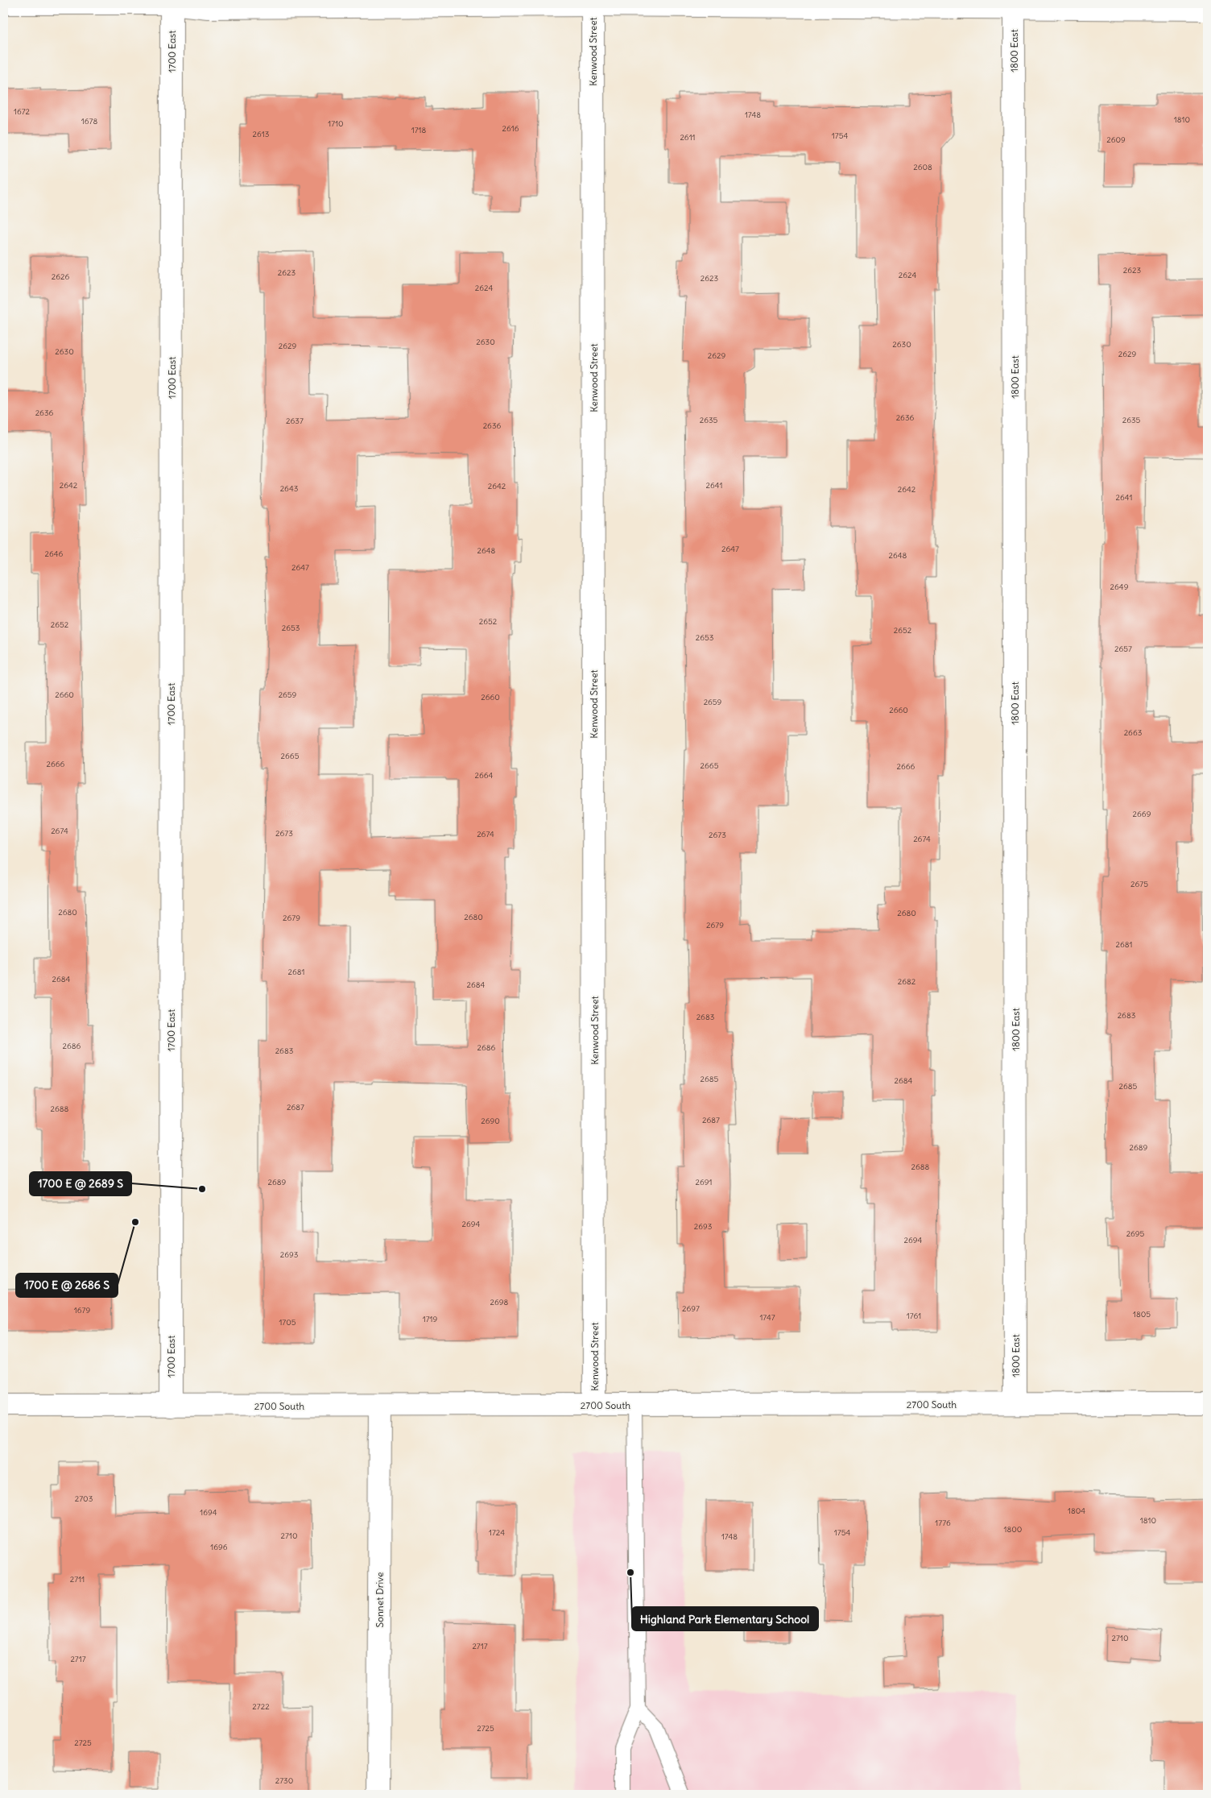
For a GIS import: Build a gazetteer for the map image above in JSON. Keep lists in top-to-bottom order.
{
  "streets": {
    "street": [
      "1800 East",
      "1700 East",
      "Kenwood Street",
      "2700 South",
      "Sonnet Drive"
    ]
  },
  "crossings": [
    ["1800 East", "2700 South"],
    ["1700 East", "2700 South"],
    ["Kenwood Street", "2700 South"],
    ["2700 South", "Sonnet Drive"]
  ],
  "places": ["1700 E @ 2689 S", "1700 E @ 2686 S", "Highland Park Elementary School"],
  "house_numbers": [
    "1672",
    "1748",
    "1810",
    "1678",
    "1710",
    "2616",
    "1718",
    "2613",
    "1754",
    "2611",
    "2609",
    "2608",
    "2623",
    "2623",
    "2624",
    "2626",
    "2623",
    "2624",
    "2630",
    "2630",
    "2629",
    "2630",
    "2629",
    "2629",
    "2636",
    "2636",
    "2635",
    "2635",
    "2637",
    "2636",
    "2642",
    "2641",
    "2642",
    "2643",
    "2642",
    "2641",
    "2647",
    "2648",
    "2646",
    "2648",
    "2647",
    "2649",
    "2652",
    "2652",
    "2653",
    "2652",
    "2653",
    "2657",
    "2660",
    "2659",
    "2660",
    "2659",
    "2660",
    "2663",
    "2665",
    "2666",
    "2665",
    "2666",
    "2664",
    "2669",
    "2674",
    "2673",
    "2674",
    "2673",
    "2674",
    "2675",
    "2680",
    "2680",
    "2680",
    "2679",
    "2679",
    "2681",
    "2681",
    "2684",
    "2682",
    "2684",
    "2683",
    "2683",
    "2686",
    "2686",
    "2683",
    "2685",
    "2684",
    "2685",
    "2687",
    "2688",
    "2687",
    "2690",
    "2689",
    "2688",
    "2689",
    "2691",
    "2694",
    "2693",
    "2695",
    "2694",
    "2693",
    "2698",
    "2697",
    "1679",
    "1805",
    "1761",
    "1747",
    "1719",
    "1705",
    "2703",
    "1804",
    "1694",
    "1810",
    "1776",
    "1800",
    "1724",
    "1754",
    "2710",
    "1748",
    "1696",
    "2711",
    "2710",
    "2717",
    "2717",
    "2722",
    "2725",
    "2725",
    "2730"
  ]
}
